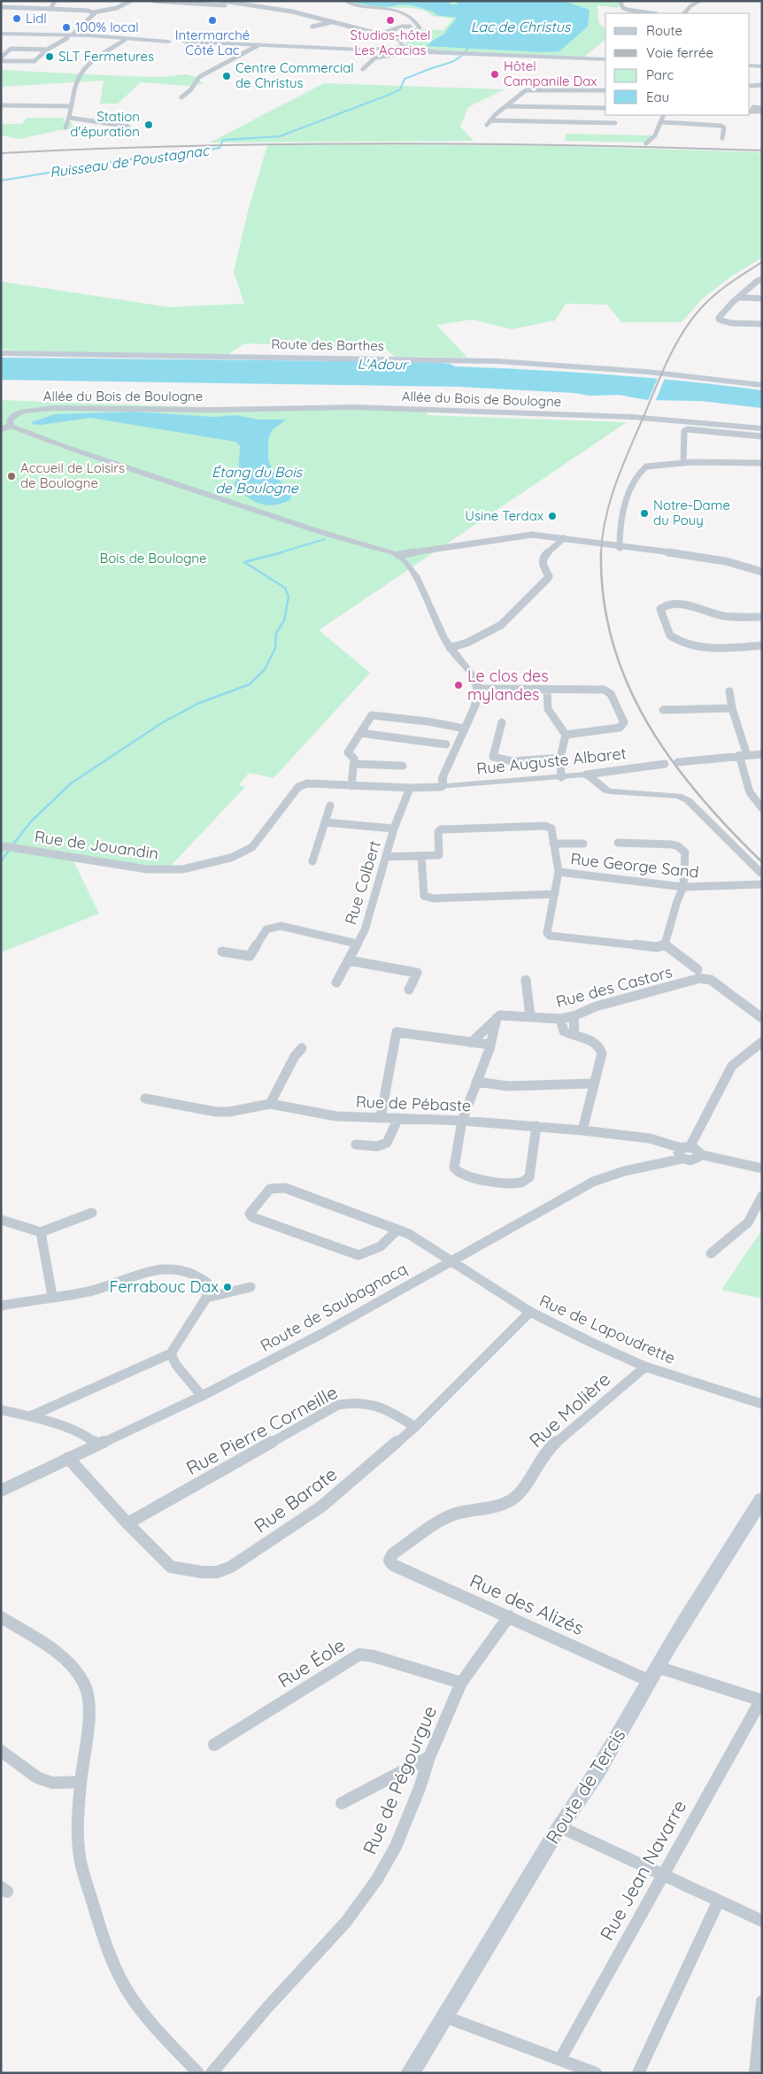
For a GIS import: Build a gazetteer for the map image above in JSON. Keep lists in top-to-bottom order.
{
  "streets": {
    "main road": ["Route des Barthes", "Route de Tercis"],
    "street": [
      "Allée du Bois de Boulogne",
      "Rue Auguste Albaret",
      "Rue de Jouandin",
      "Rue George Sand",
      "Rue Colbert",
      "Rue des Castors",
      "Rue de Pébaste",
      "Route de Saubagnacq",
      "Rue de Lapoudrette",
      "Rue Molière",
      "Rue Pierre Corneille",
      "Rue Barate",
      "Rue des Alizés",
      "Rue Éole",
      "Rue de Pégourgue",
      "Rue Jean Navarre"
    ]
  },
  "crossings": [
    ["Rue Auguste Albaret", "Rue de Jouandin"],
    ["Rue de Jouandin", "Rue Colbert"],
    ["Rue de Pébaste", "Route de Saubagnacq"],
    ["Route de Saubagnacq", "Rue de Lapoudrette"],
    ["Route de Saubagnacq", "Rue Barate"],
    ["Rue de Lapoudrette", "Rue Molière"],
    ["Rue de Lapoudrette", "Rue Barate"],
    ["Rue Molière", "Rue des Alizés"],
    ["Rue Pierre Corneille", "Rue Barate"],
    ["Rue des Alizés", "Rue de Pégourgue"],
    ["Rue des Alizés", "Route de Tercis"],
    ["Rue des Alizés", "Rue Jean Navarre"],
    ["Rue Éole", "Rue de Pégourgue"]
  ],
  "water": [
    "Lac de Christus",
    "Ruisseau de Poustagnac",
    "L'Adour",
    "Étang du Bois de Boulogne"
  ],
  "parks": ["Bois de Boulogne"],
  "places": [
    "Lidl",
    "Intermarché Côté Lac",
    "Studios-hôtel Les Acacias",
    "100% local",
    "SLT Fermetures",
    "Hôtel Campanile Dax",
    "Centre Commercial de Christus",
    "Station d'épuration",
    "Accueil de Loisirs de Boulogne",
    "Notre-Dame du Pouy",
    "Usine Terdax",
    "Le clos des mylandes",
    "Ferrabouc Dax"
  ],
  "legend": [
    "Route",
    "Voie ferrée",
    "Parc",
    "Eau"
  ]
}
